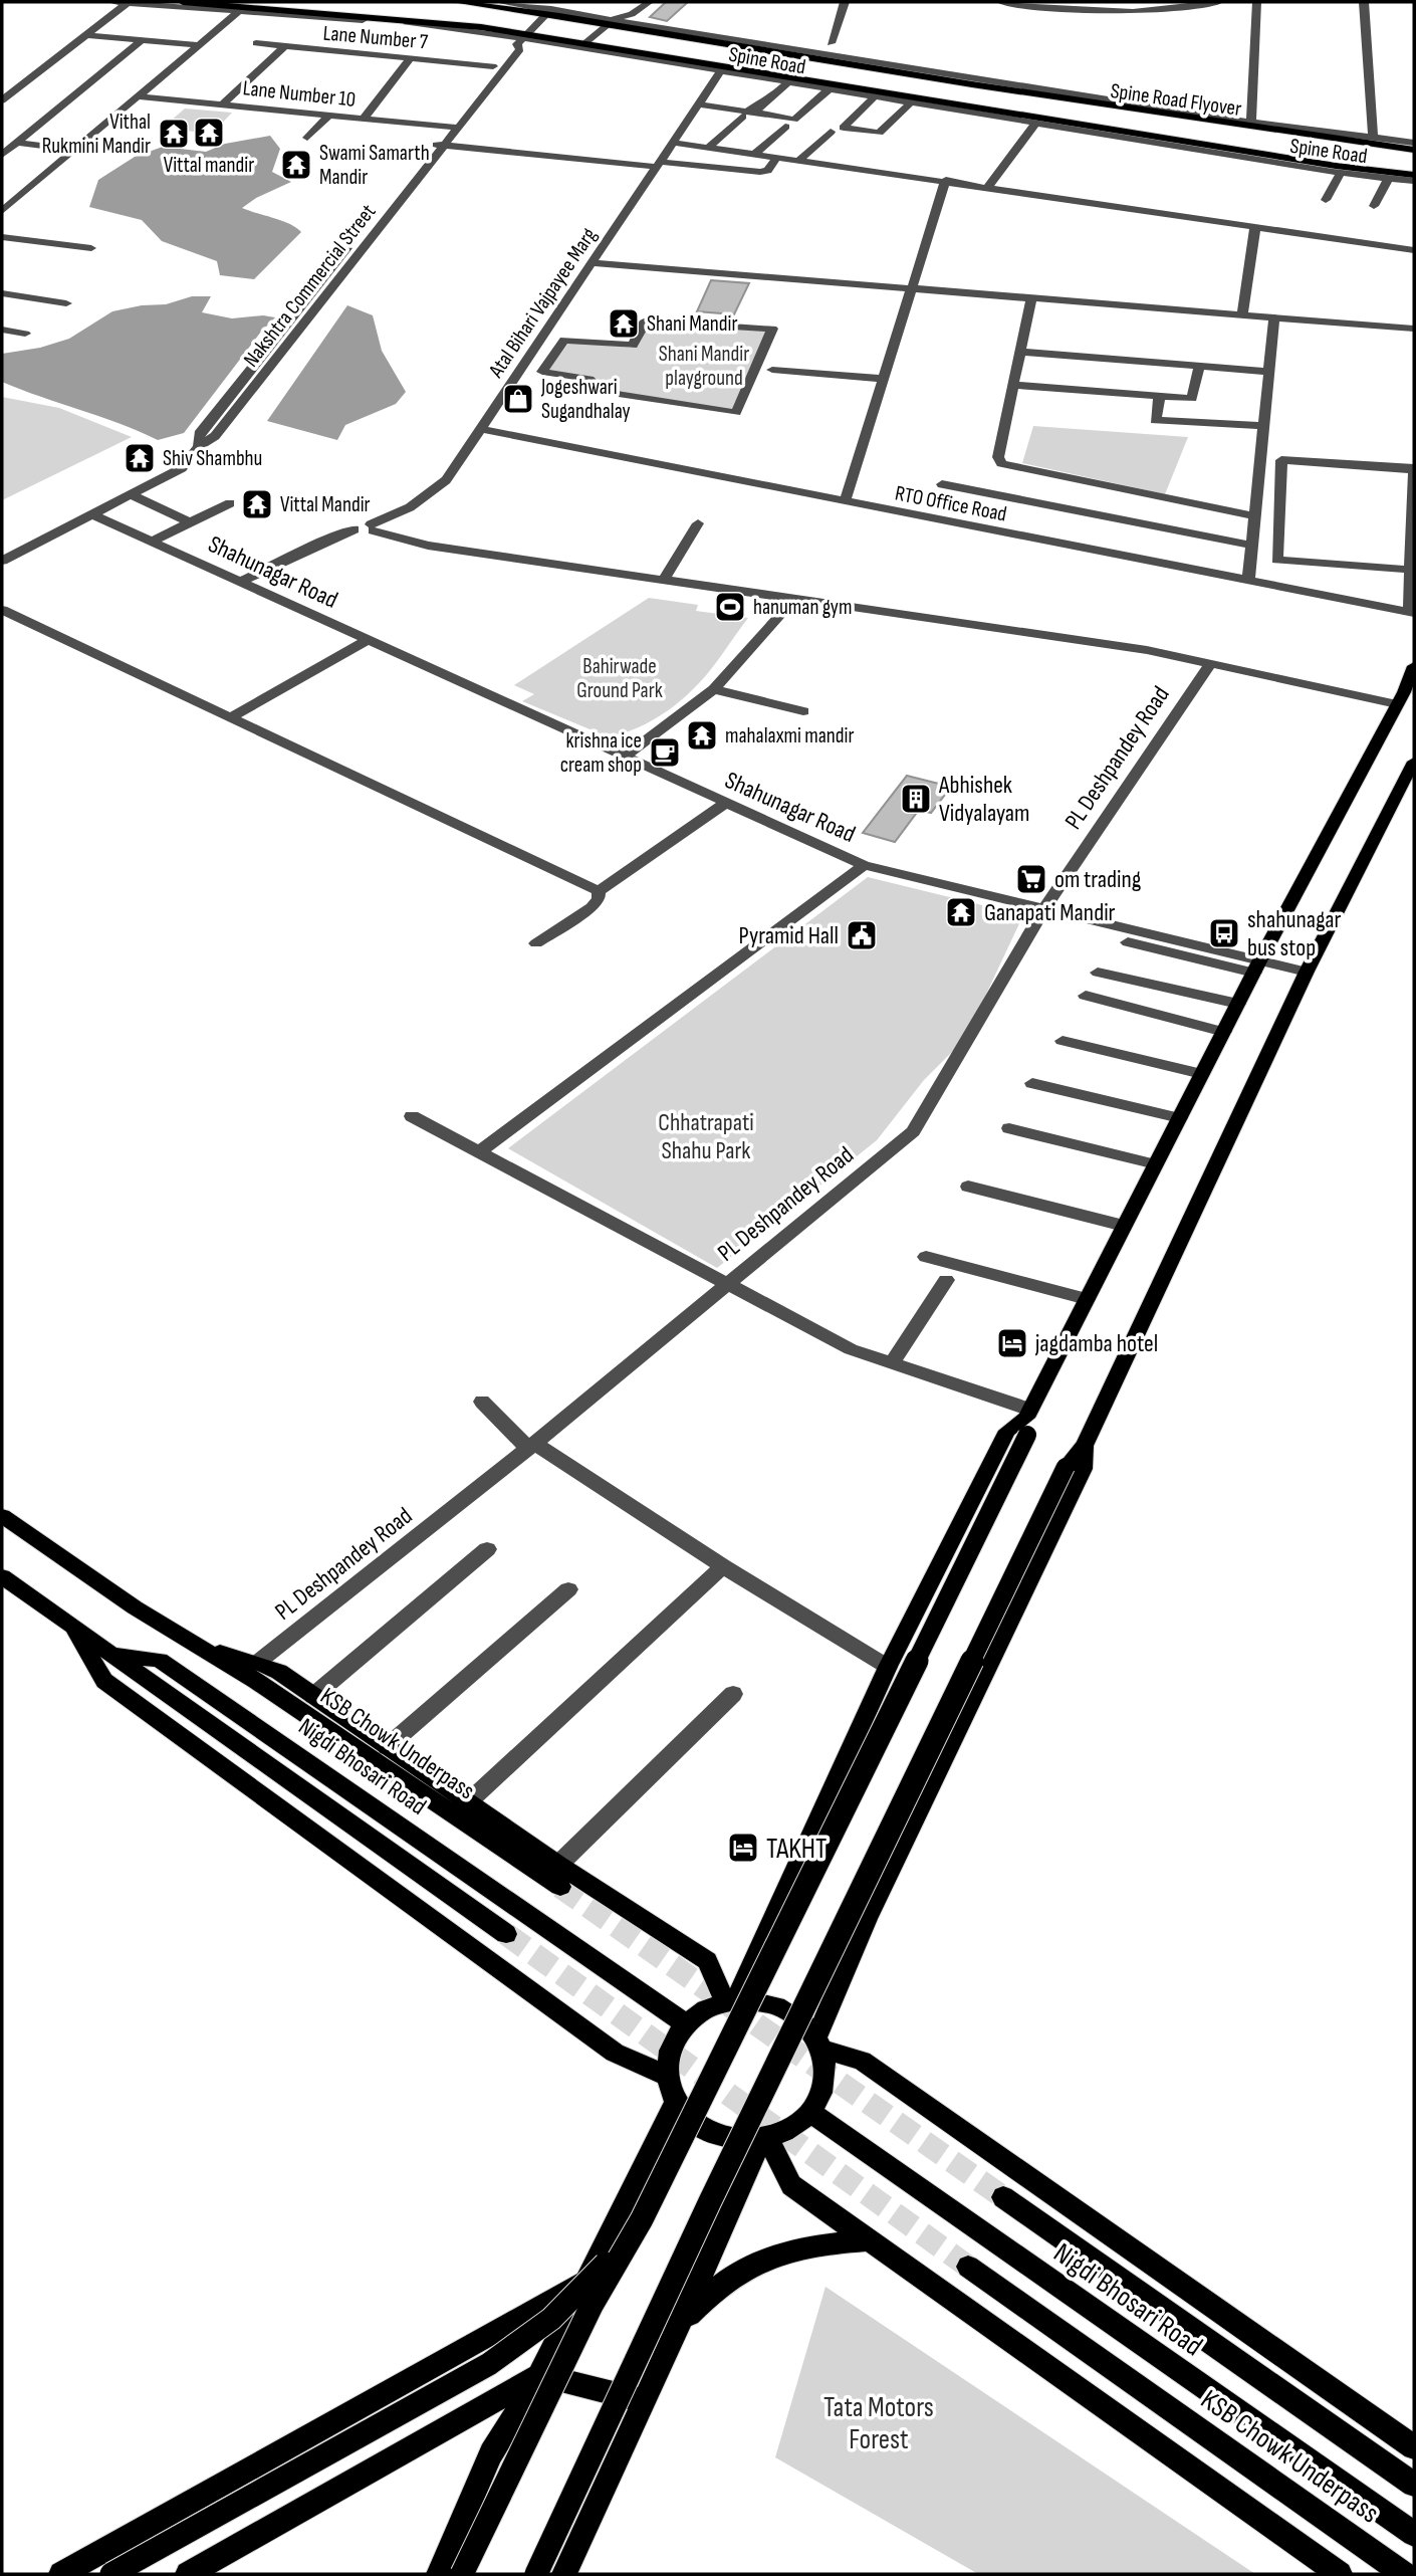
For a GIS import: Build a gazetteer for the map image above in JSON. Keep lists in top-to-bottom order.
{
  "streets": {
    "main road": [
      "Spine Road",
      "Spine Road Flyover",
      "KSB Chowk Underpass",
      "Nigdi Bhosari Road"
    ],
    "street": [
      "Lane Number 7",
      "Lane Number 10",
      "Nakshtra Commercial Street",
      "Atal Bihari Vajpayee Marg",
      "RTO Office Road",
      "Shahunagar Road",
      "PL Deshpandey Road"
    ]
  },
  "crossings": [
    ["Lane Number 7", "Nakshtra Commercial Street"],
    ["Spine Road", "Spine Road Flyover"],
    ["Spine Road", "Nakshtra Commercial Street"],
    ["Spine Road", "Atal Bihari Vajpayee Marg"],
    ["Lane Number 10", "Nakshtra Commercial Street"],
    ["Nakshtra Commercial Street", "Shahunagar Road"],
    ["Atal Bihari Vajpayee Marg", "RTO Office Road"],
    ["Shahunagar Road", "PL Deshpandey Road"]
  ],
  "parks": [
    "Shani Mandir playground",
    "Bahirwade Ground Park",
    "Chhatrapati Shahu Park",
    "Tata Motors Forest"
  ],
  "places": {
    "temple": [
      "Vittal mandir",
      "Vithal Rukmini Mandir",
      "Swami Samarth Mandir",
      "Shani Mandir",
      "Shiv Shambhu",
      "Vittal Mandir",
      "mahalaxmi mandir",
      "Ganapati Mandir"
    ],
    "shop": ["Jogeshwari Sugandhalay"],
    "sports": ["hanuman gym"],
    "cafe": ["krishna ice cream shop"],
    "building": ["Abhishek Vidyalayam"],
    "supermarket": ["om trading"],
    "bus stop": ["shahunagar bus stop"],
    "public building": ["Pyramid Hall"],
    "hotel": ["jagdamba hotel", "TAKHT"]
  }
}
